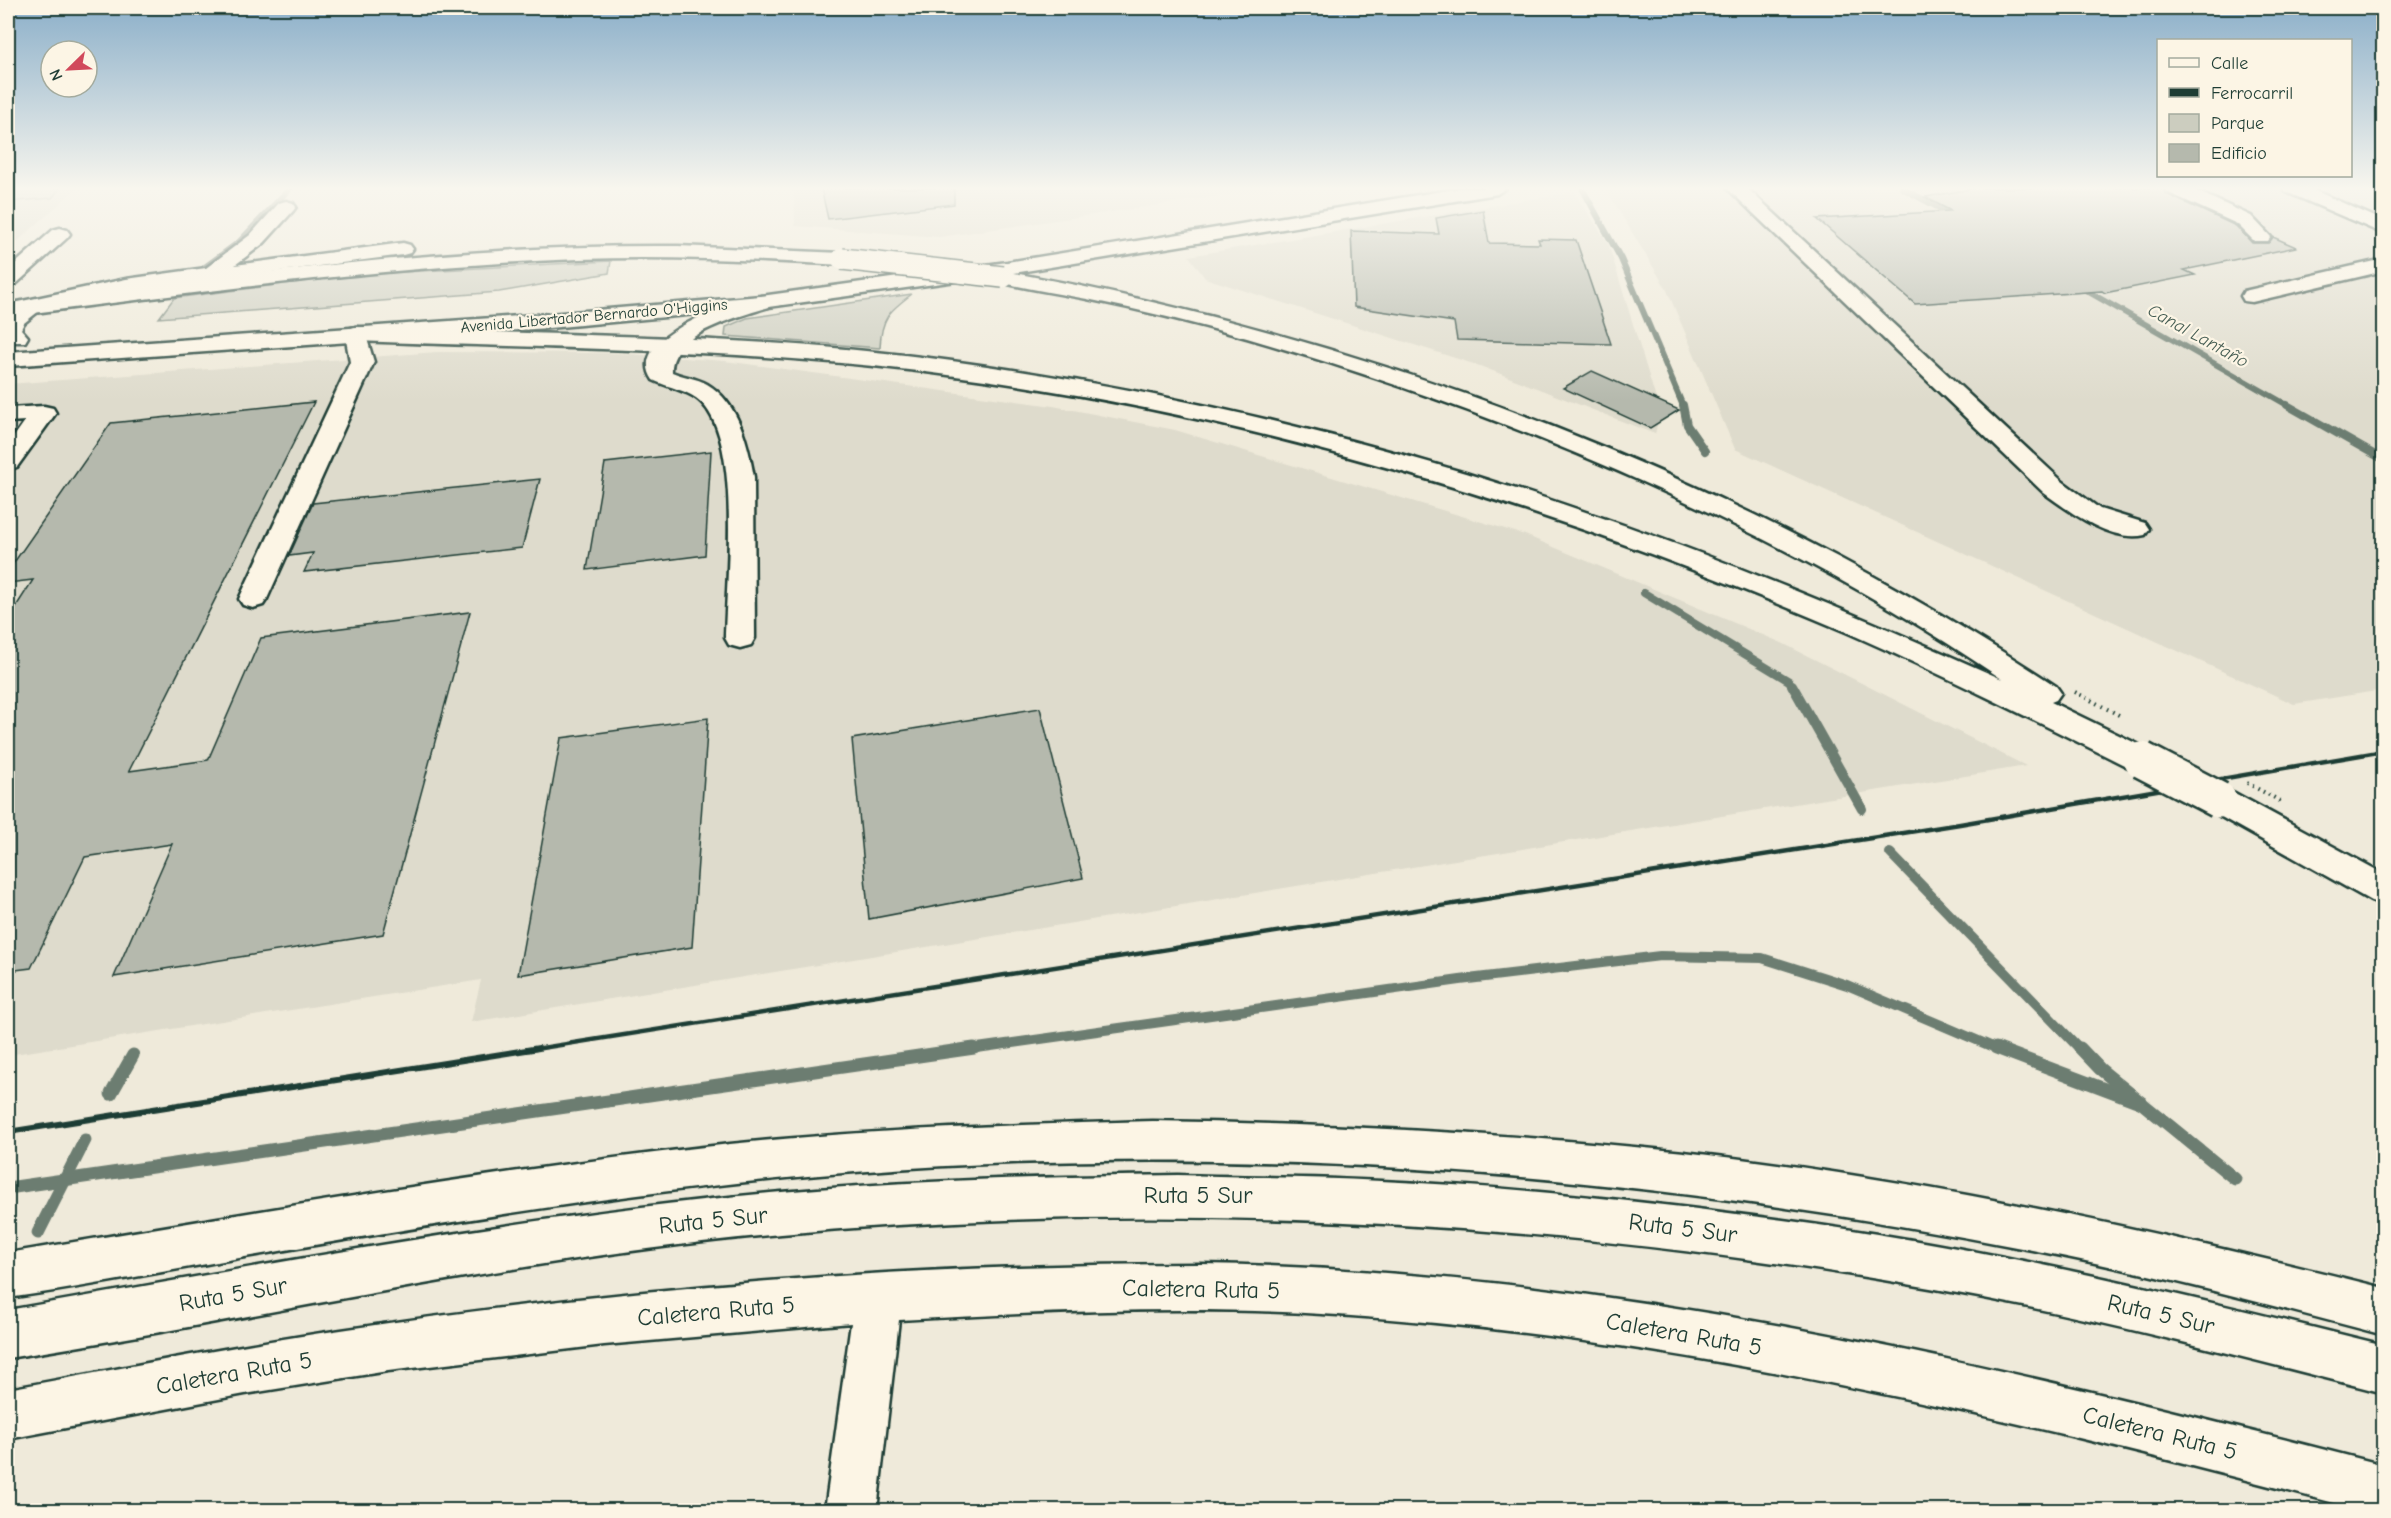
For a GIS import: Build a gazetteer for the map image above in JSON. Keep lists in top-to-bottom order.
{
  "streets": {
    "main road": ["Avenida Libertador Bernardo O'Higgins", "Ruta 5 Sur", "Caletera Ruta 5"]
  },
  "water": ["Canal Lantaño"],
  "legend": [
    "Calle",
    "Ferrocarril",
    "Parque",
    "Edificio"
  ],
  "north": "bottom left"
}
